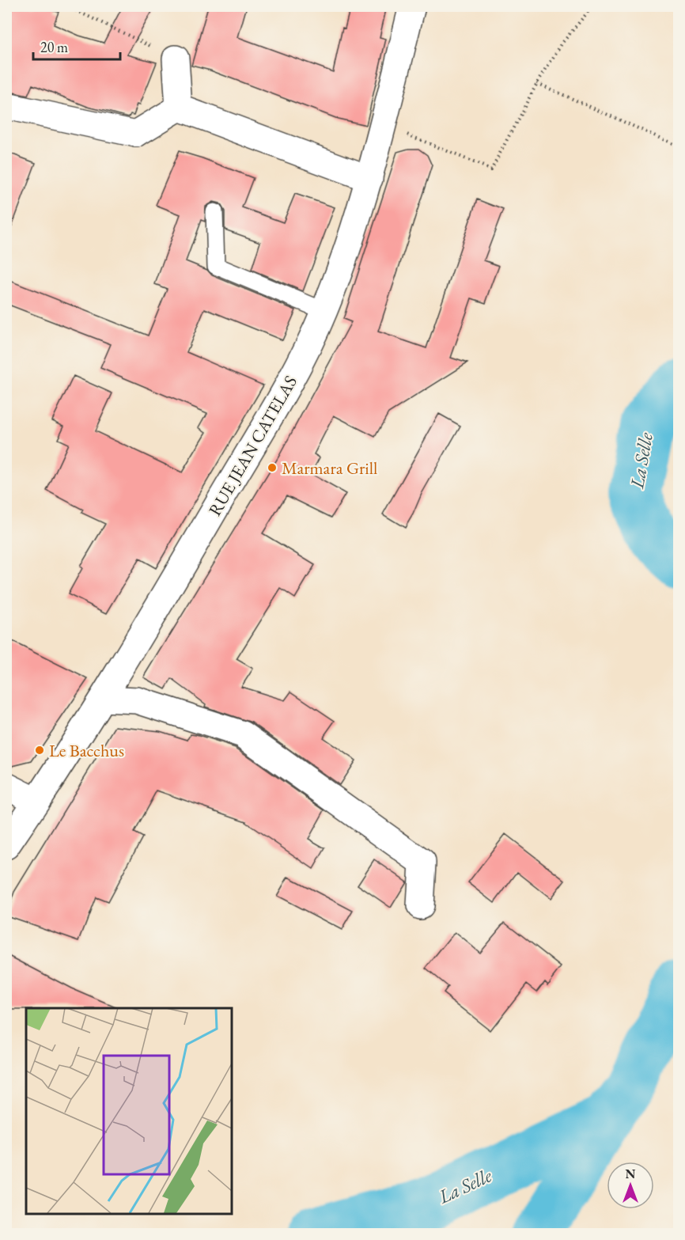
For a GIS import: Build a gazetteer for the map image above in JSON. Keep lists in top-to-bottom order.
{
  "streets": {
    "street": ["RUE JEAN CATELAS"]
  },
  "water": ["La Selle"],
  "places": ["Marmara Grill", "Le Bacchus"],
  "scale_bar": "20 m",
  "north": "top"
}
